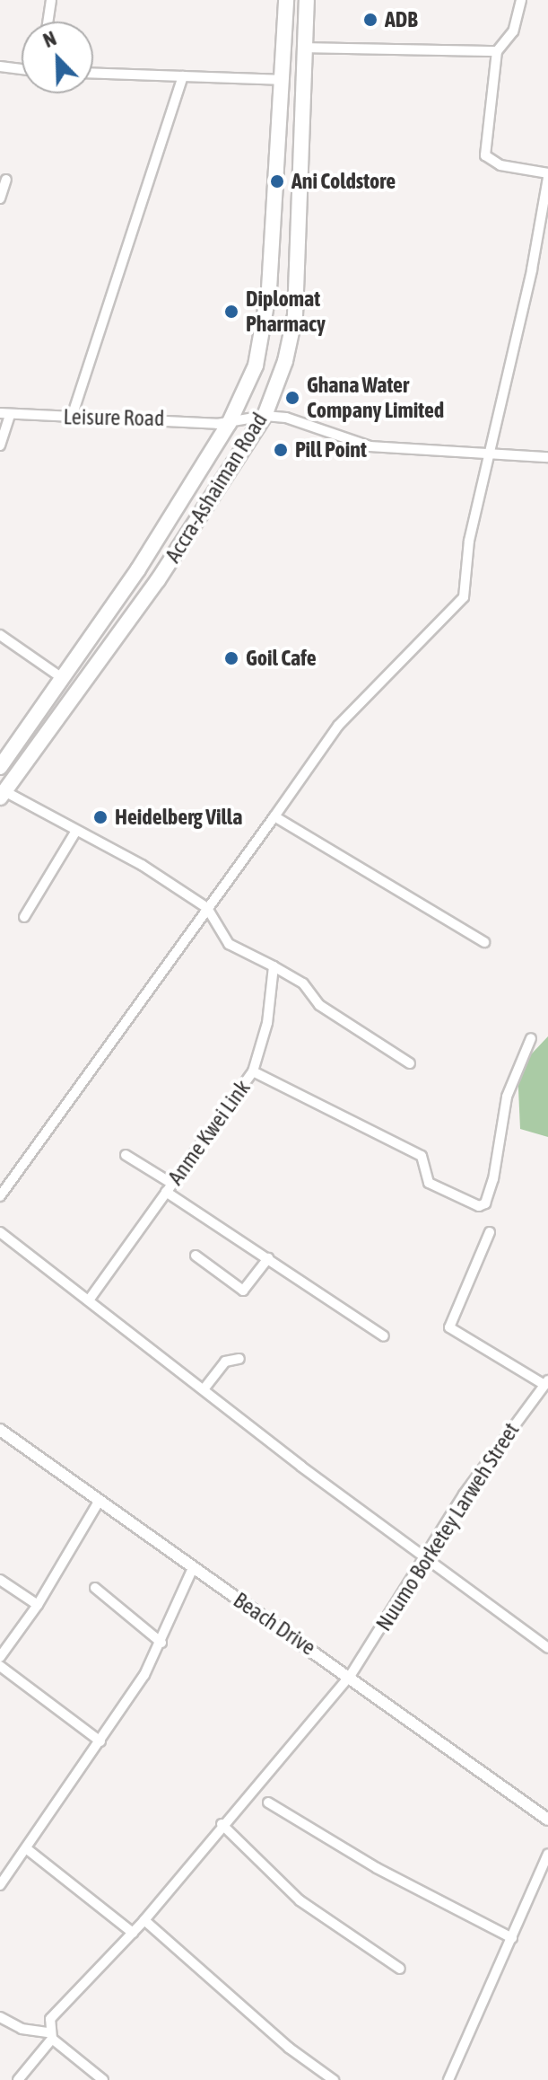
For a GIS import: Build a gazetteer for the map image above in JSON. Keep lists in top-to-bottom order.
{
  "streets": {
    "main road": ["Accra-Ashaiman Road"],
    "street": [
      "Leisure Road",
      "Anme Kwei Link",
      "Nuumo Borketey Larweh Street",
      "Beach Drive"
    ]
  },
  "crossings": [
    ["Leisure Road", "Accra-Ashaiman Road"],
    ["Nuumo Borketey Larweh Street", "Beach Drive"]
  ],
  "places": [
    "ADB",
    "Ani Coldstore",
    "Diplomat Pharmacy",
    "Ghana Water Company Limited",
    "Pill Point",
    "Goil Cafe",
    "Heidelberg Villa"
  ],
  "north": "top left"
}
